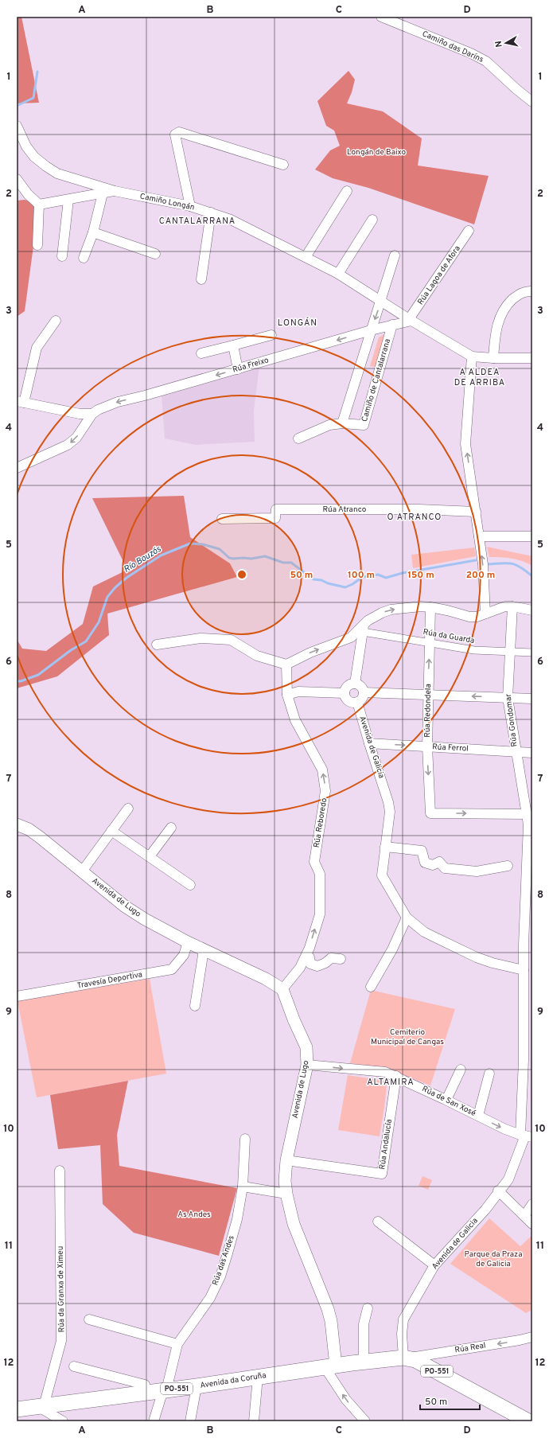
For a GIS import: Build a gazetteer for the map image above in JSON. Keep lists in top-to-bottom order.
{
  "streets": {
    "main road": ["PO-551", "Avenida da Coruña"],
    "street": [
      "Camiño das Daríns",
      "Camiño Longán",
      "Rúa Lagoa de Afora",
      "Rúa Freixo",
      "Camiño de Cantalarrana",
      "Rúa Atranco",
      "Rúa da Guarda",
      "Rúa Redondela",
      "Rúa Gondomar",
      "Avenida de Galicia",
      "Rúa Ferrol",
      "Rúa Reboredo",
      "Avenida de Lugo",
      "Travesía Deportiva",
      "Rúa de San Xosé",
      "Rúa Andalucía",
      "Rúa das Andes",
      "Rúa da Granxa de Ximeu",
      "Rúa Real"
    ]
  },
  "crossings": [
    ["Camiño Longán", "Rúa Lagoa de Afora"],
    ["Camiño Longán", "Rúa Freixo"],
    ["Rúa Lagoa de Afora", "Rúa Freixo"],
    ["Rúa Freixo", "Camiño de Cantalarrana"],
    ["Rúa da Guarda", "Rúa Redondela"],
    ["Rúa da Guarda", "Rúa Gondomar"],
    ["Rúa Redondela", "Rúa Gondomar"],
    ["Rúa Redondela", "Rúa Ferrol"],
    ["Rúa Gondomar", "Avenida de Galicia"],
    ["Rúa Gondomar", "Rúa Ferrol"],
    ["Avenida de Galicia", "Rúa Ferrol"],
    ["Avenida de Galicia", "Rúa de San Xosé"],
    ["Avenida de Galicia", "Rúa Real"],
    ["Avenida de Galicia", "PO-551"],
    ["Rúa Reboredo", "Avenida de Lugo"],
    ["Avenida de Lugo", "Travesía Deportiva"],
    ["Avenida de Lugo", "Rúa de San Xosé"],
    ["Avenida de Lugo", "Rúa Andalucía"],
    ["Avenida de Lugo", "PO-551"],
    ["Avenida de Lugo", "Avenida da Coruña"],
    ["Rúa de San Xosé", "Rúa Andalucía"],
    ["Rúa das Andes", "Avenida da Coruña"],
    ["Rúa da Granxa de Ximeu", "Avenida da Coruña"],
    ["Rúa Real", "PO-551"],
    ["PO-551", "Avenida da Coruña"]
  ],
  "one_way": [
    "Rúa Freixo",
    "Rúa Reboredo",
    "Rúa de San Xosé",
    "Rúa Real"
  ],
  "districts": [
    "CANTALARRANA",
    "LONGÁN",
    "A ALDEA DE ARRIBA",
    "O ATRANCO",
    "ALTAMIRA"
  ],
  "water": ["Río Bouzós"],
  "parks": [
    "Longán de Baixo",
    "Cemiterio Municipal de Cangas",
    "As Andes",
    "Parque da Praza de Galicia"
  ],
  "scale_bar": "50 m",
  "north": "left",
  "grid": {
    "columns": [
      "A",
      "B",
      "C",
      "D"
    ],
    "rows": [
      "1",
      "2",
      "3",
      "4",
      "5",
      "6",
      "7",
      "8",
      "9",
      "10",
      "11",
      "12"
    ]
  },
  "rings": [
    "50 m",
    "100 m",
    "150 m",
    "200 m"
  ]
}
